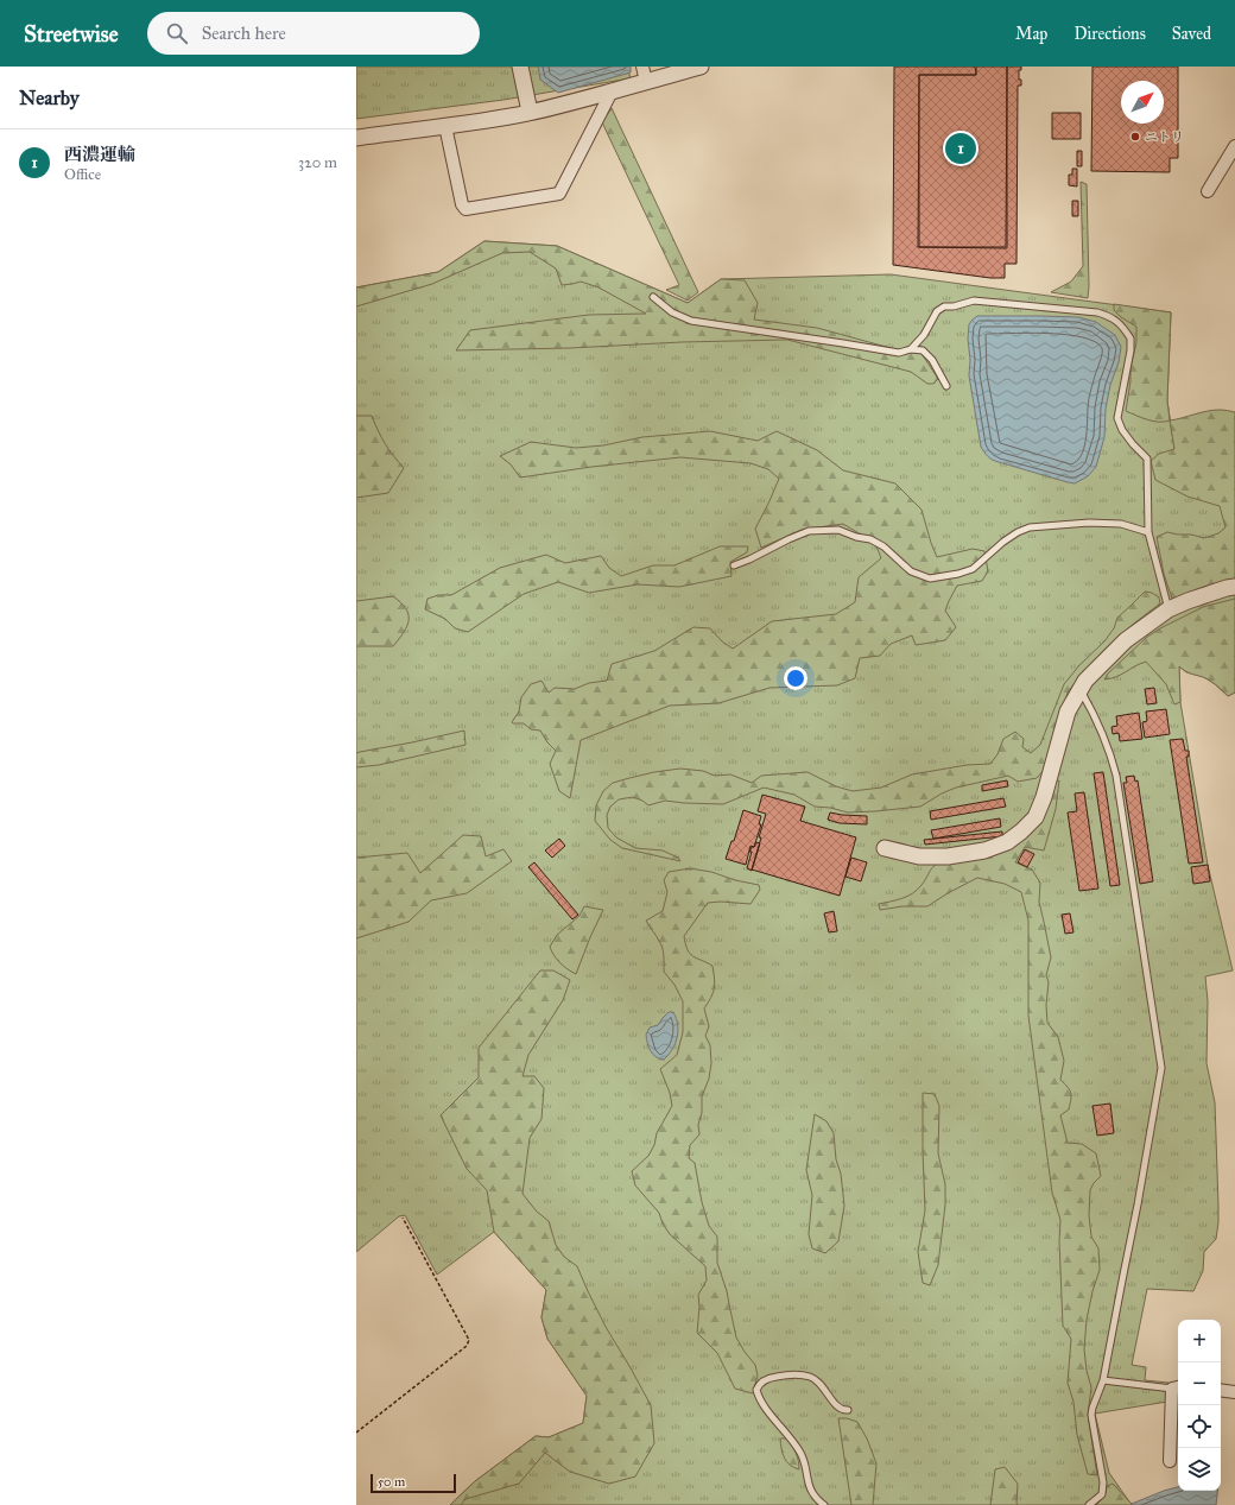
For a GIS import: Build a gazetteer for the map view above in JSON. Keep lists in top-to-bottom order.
{
  "places": ["ニトリ"],
  "scale_bar": "50 m",
  "north": "top right",
  "page": {
    "header": "Streetwise",
    "search": "Search here",
    "nav": ["Map", "Directions", "Saved"],
    "heading": "Nearby",
    "list": [
      {
        "mark": "1",
        "name": "西濃運輸",
        "note": "Office",
        "value": "320 m"
      }
    ],
    "pins": "1",
    "map_buttons": ["+", "−"],
    "scale": "50 m"
  }
}
